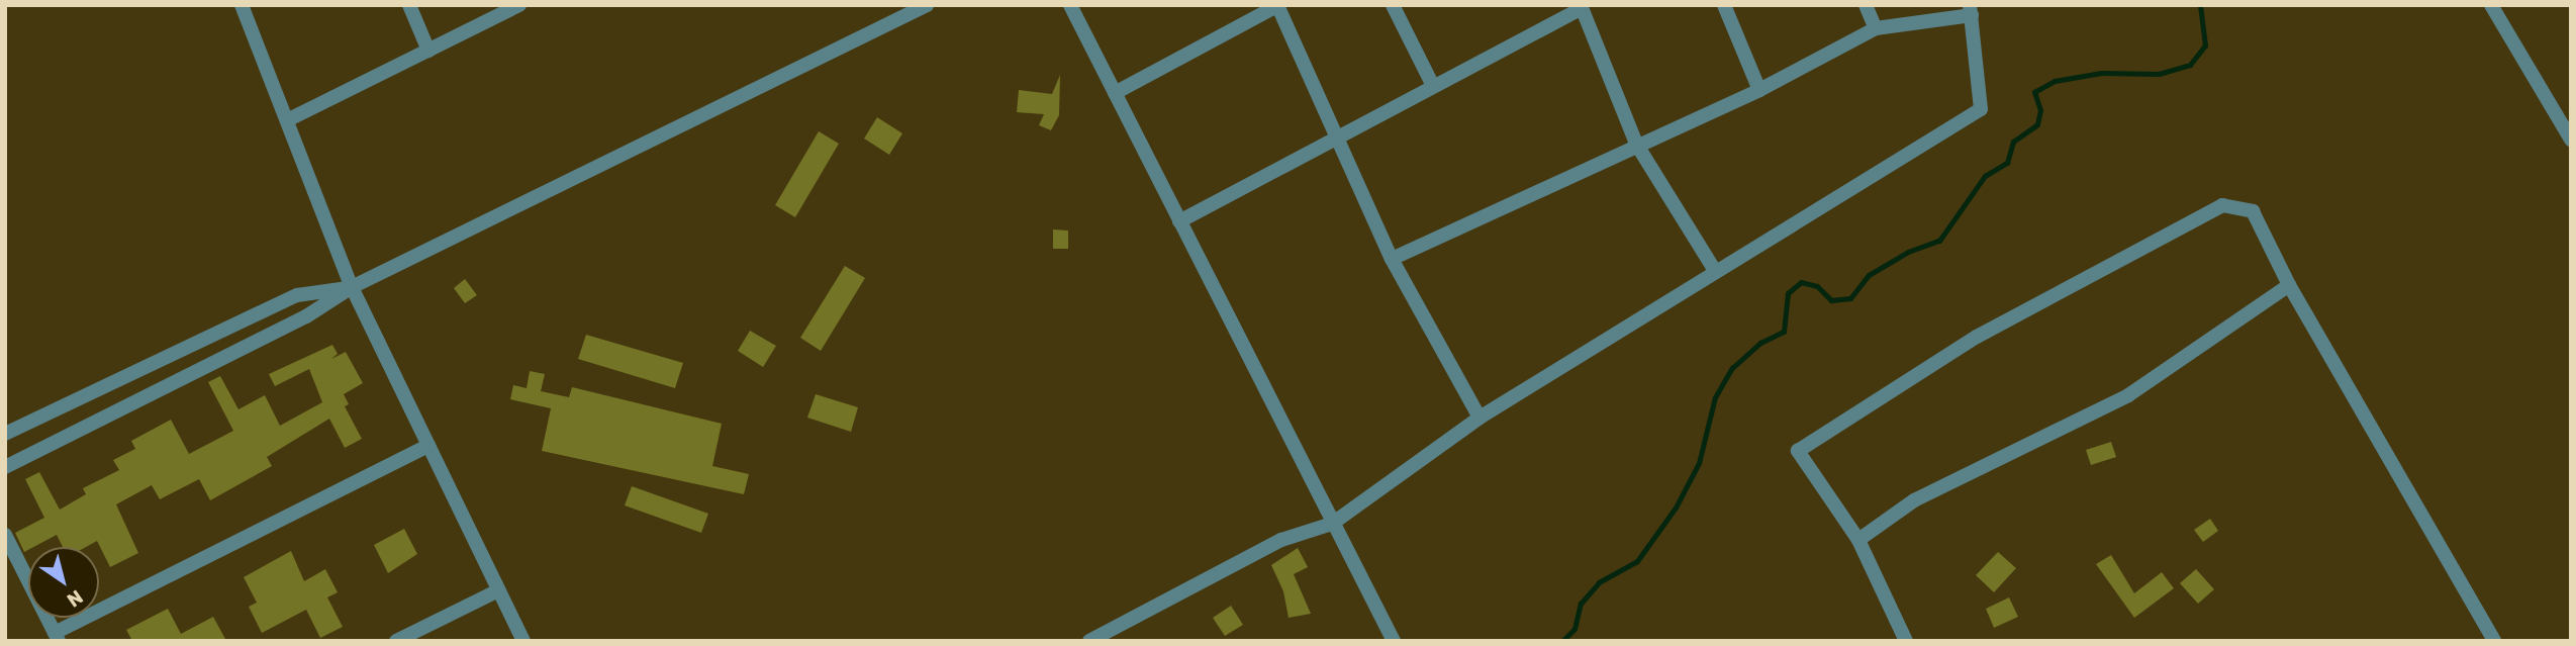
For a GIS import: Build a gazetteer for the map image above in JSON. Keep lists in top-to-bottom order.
{
  "north": "bottom right"
}
